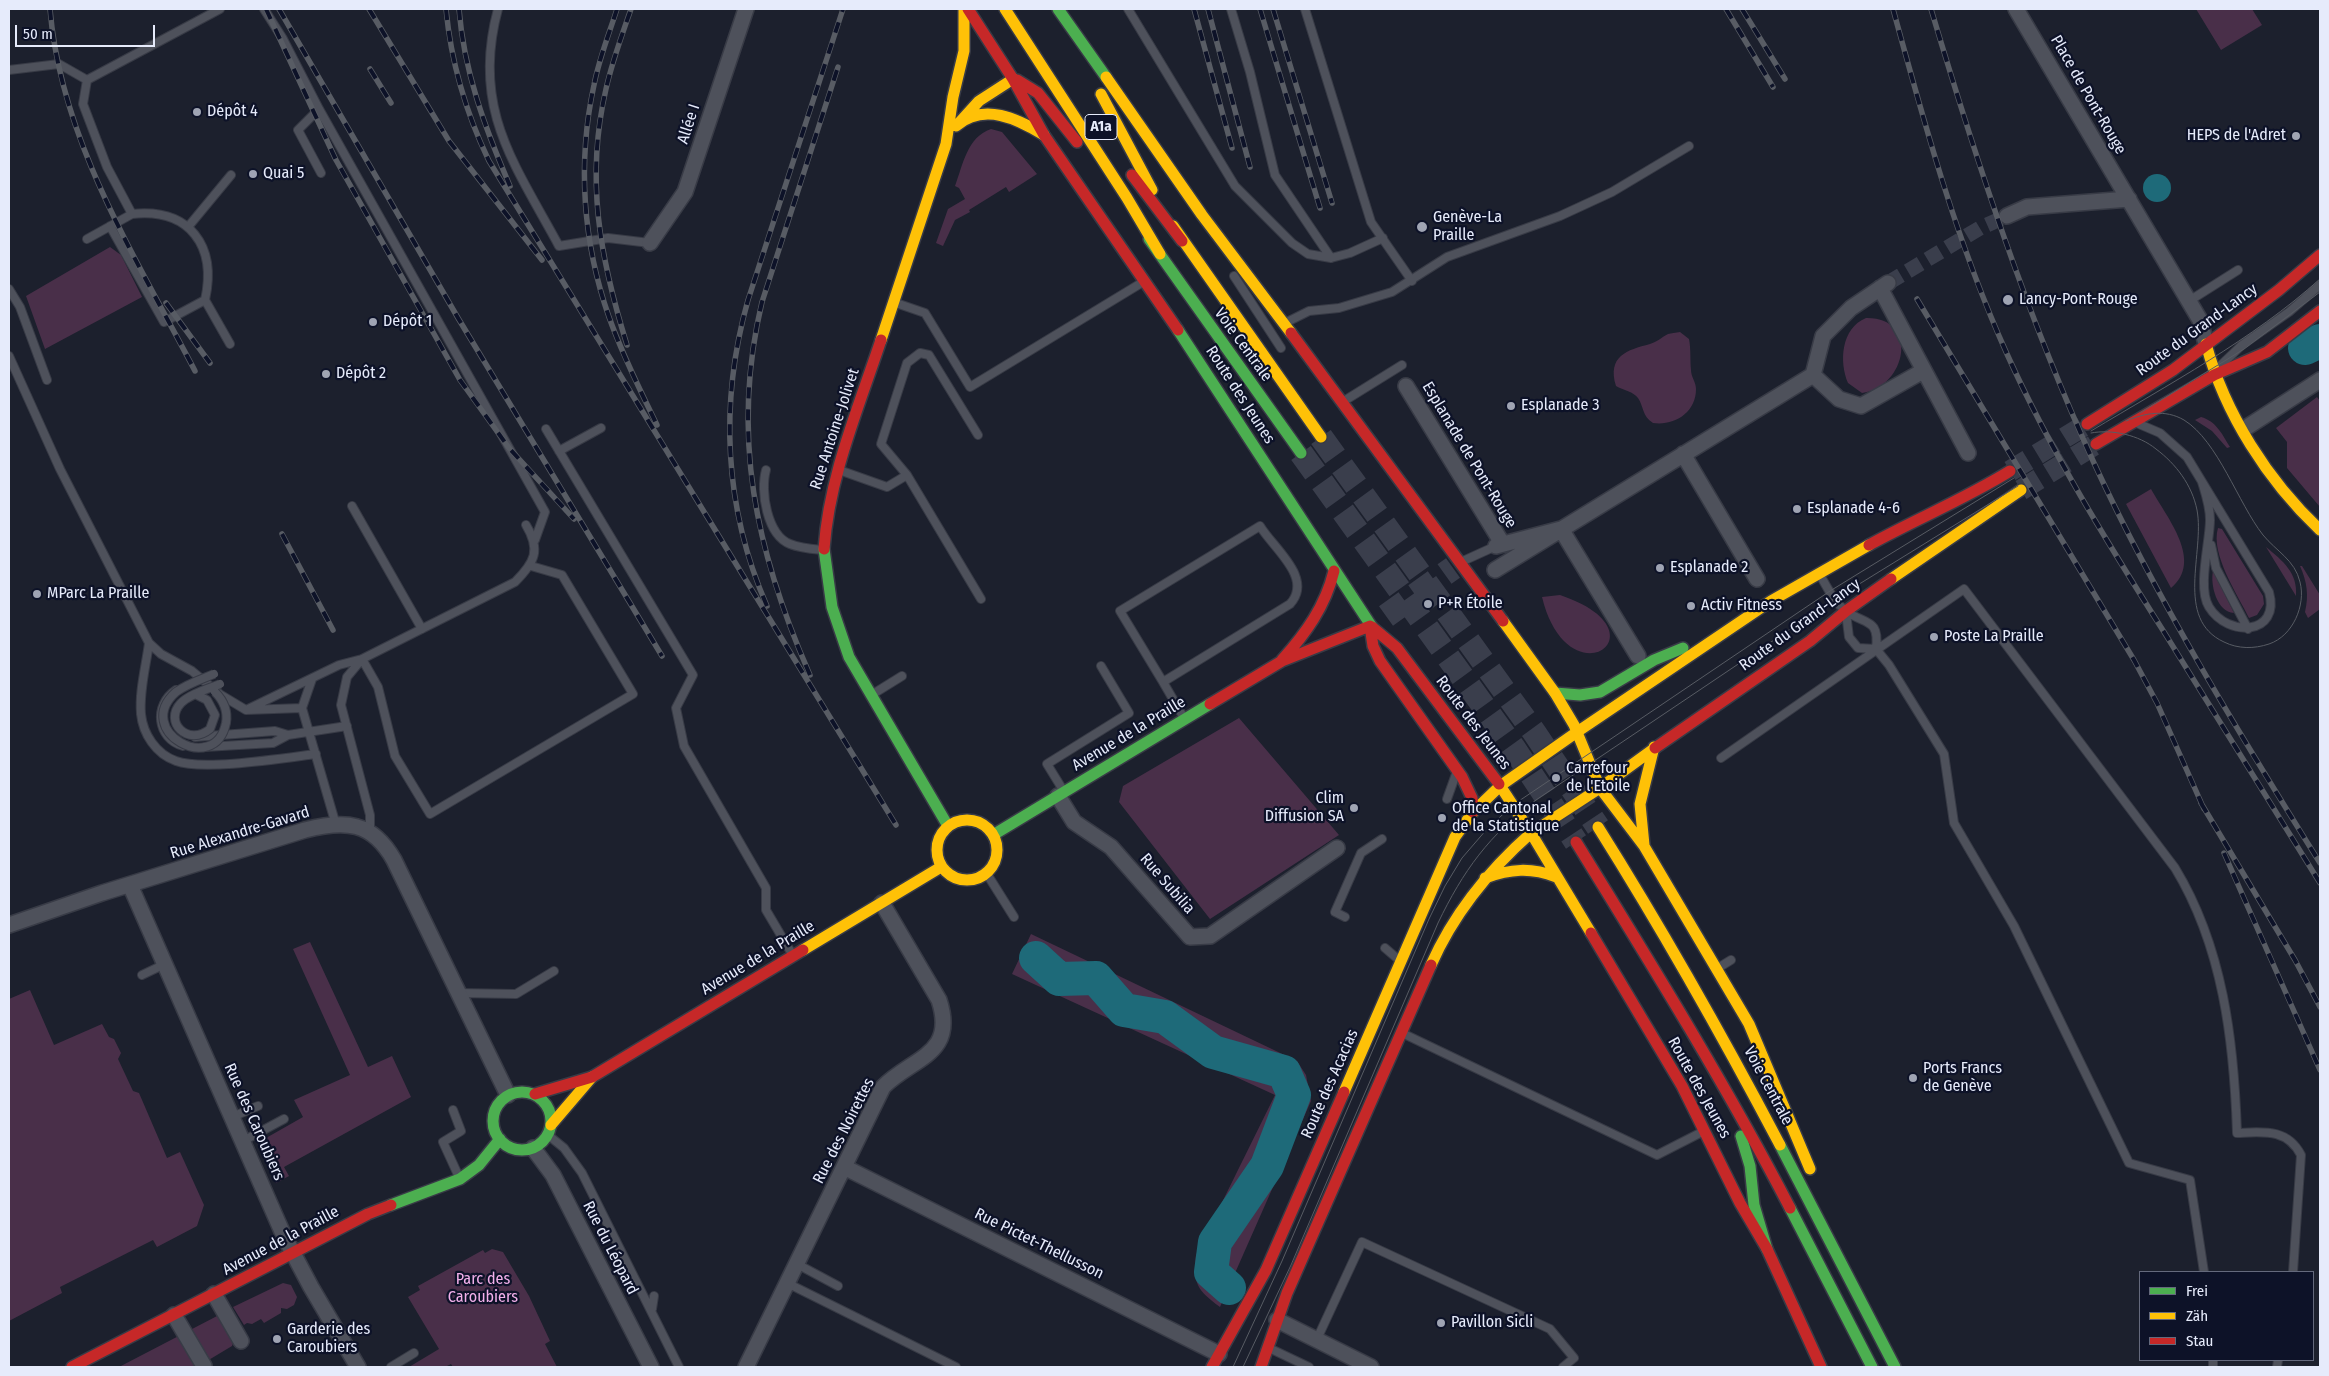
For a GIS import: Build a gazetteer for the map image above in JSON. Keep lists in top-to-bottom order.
{
  "streets": {
    "main road": [
      "A1a",
      "Route du Grand-Lancy",
      "Voie Centrale",
      "Route des Jeunes",
      "Rue Antoine-Jolivet",
      "Avenue de la Praille",
      "Route des Acacias"
    ],
    "street": [
      "Place de Pont-Rouge",
      "Allée I",
      "Esplanade de Pont-Rouge",
      "Rue Alexandre-Gavard",
      "Rue Subilia",
      "Rue des Caroubiers",
      "Rue des Noirettes",
      "Rue Pictet-Thellusson",
      "Rue du Léopard"
    ]
  },
  "crossings": [
    ["Place de Pont-Rouge", "Route du Grand-Lancy"],
    ["A1a", "Voie Centrale"],
    ["Route des Jeunes", "Rue Antoine-Jolivet"],
    ["Route des Jeunes", "Avenue de la Praille"],
    ["Rue Antoine-Jolivet", "Avenue de la Praille"],
    ["Avenue de la Praille", "Rue Alexandre-Gavard"],
    ["Avenue de la Praille", "Rue Subilia"],
    ["Avenue de la Praille", "Rue des Caroubiers"],
    ["Avenue de la Praille", "Rue des Noirettes"],
    ["Avenue de la Praille", "Rue du Léopard"],
    ["Rue Alexandre-Gavard", "Rue des Caroubiers"],
    ["Rue Alexandre-Gavard", "Rue du Léopard"],
    ["Route des Acacias", "Rue Pictet-Thellusson"],
    ["Rue des Noirettes", "Rue Pictet-Thellusson"]
  ],
  "parks": ["Parc des Caroubiers"],
  "places": [
    "Dépôt 4",
    "HEPS de l'Adret",
    "Quai 5",
    "Genève-La Praille",
    "Lancy-Pont-Rouge",
    "Dépôt 1",
    "Dépôt 2",
    "Esplanade 3",
    "Esplanade 4-6",
    "Esplanade 2",
    "MParc La Praille",
    "P+R Étoile",
    "Activ Fitness",
    "Poste La Praille",
    "Carrefour de l'Etoile",
    "Clim Diffusion SA",
    "Office Cantonal de la Statistique",
    "Ports Francs de Genève",
    "Pavillon Sicli",
    "Garderie des Caroubiers"
  ],
  "legend": ["Frei", "Zäh", "Stau"],
  "scale_bar": "50 m"
}
